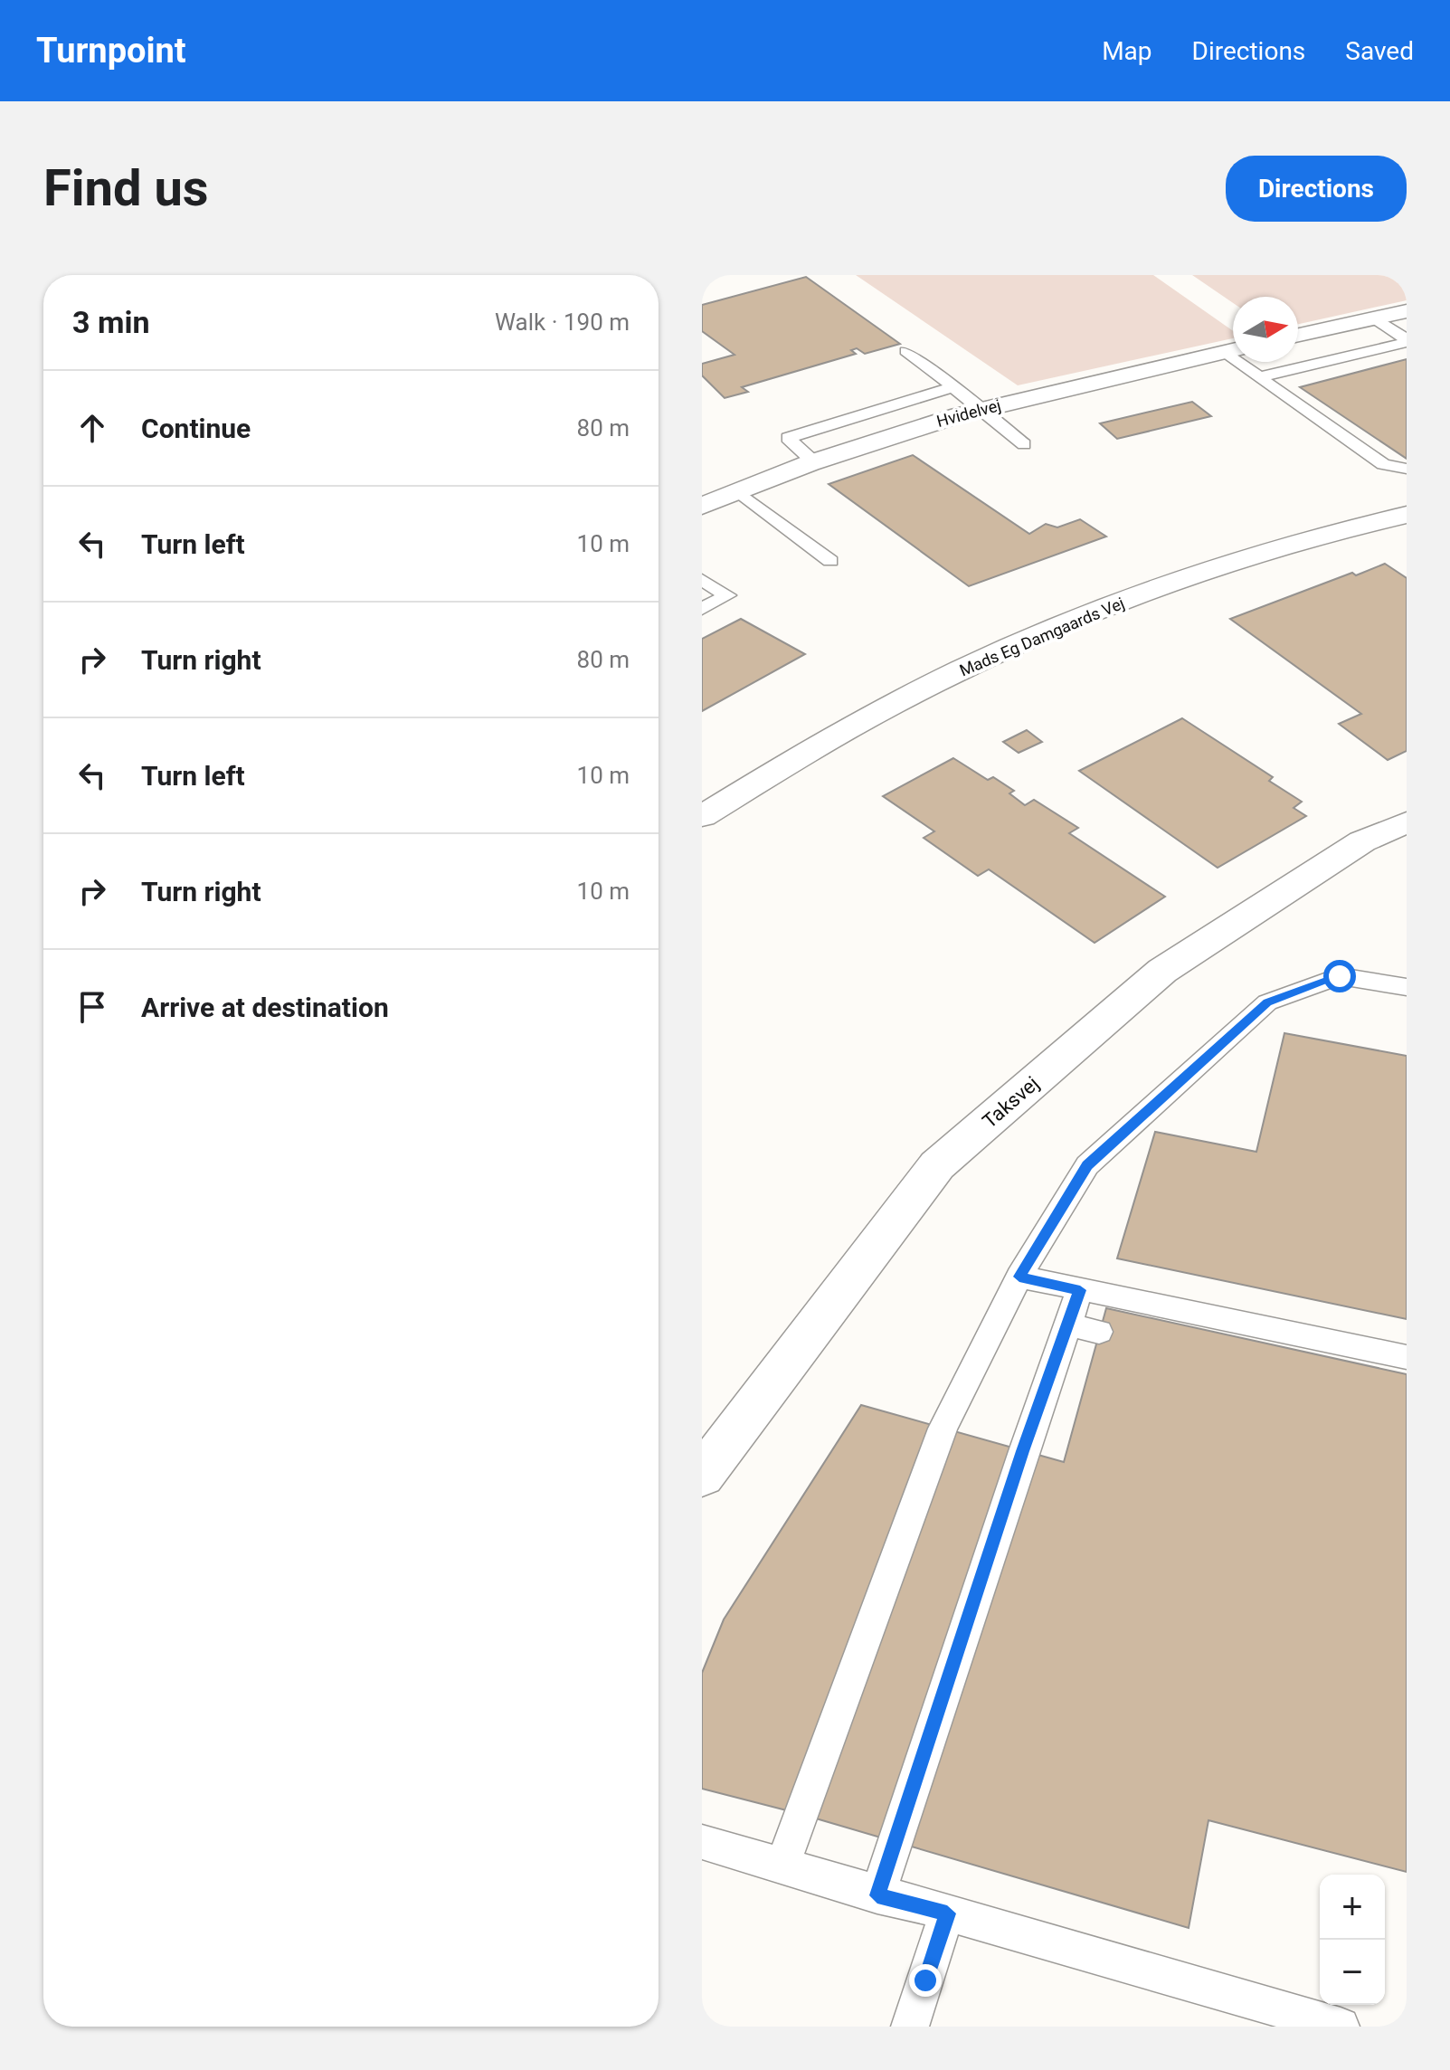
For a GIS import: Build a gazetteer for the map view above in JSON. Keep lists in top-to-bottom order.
{
  "streets": {
    "street": ["Hvidelvej", "Mads Eg Damgaards Vej", "Taksvej"]
  },
  "north": "right",
  "page": {
    "header": "Turnpoint",
    "nav": ["Map", "Directions", "Saved"],
    "buttons": "Directions",
    "title": "Find us",
    "heading": ["3 min", "Walk · 190 m"],
    "list": [
      ["Continue", "80 m"],
      ["Turn left", "10 m"],
      ["Turn right", "80 m"],
      ["Turn left", "10 m"],
      ["Turn right", "10 m"],
      "Arrive at destination"
    ],
    "map_buttons": ["+", "−"]
  }
}
